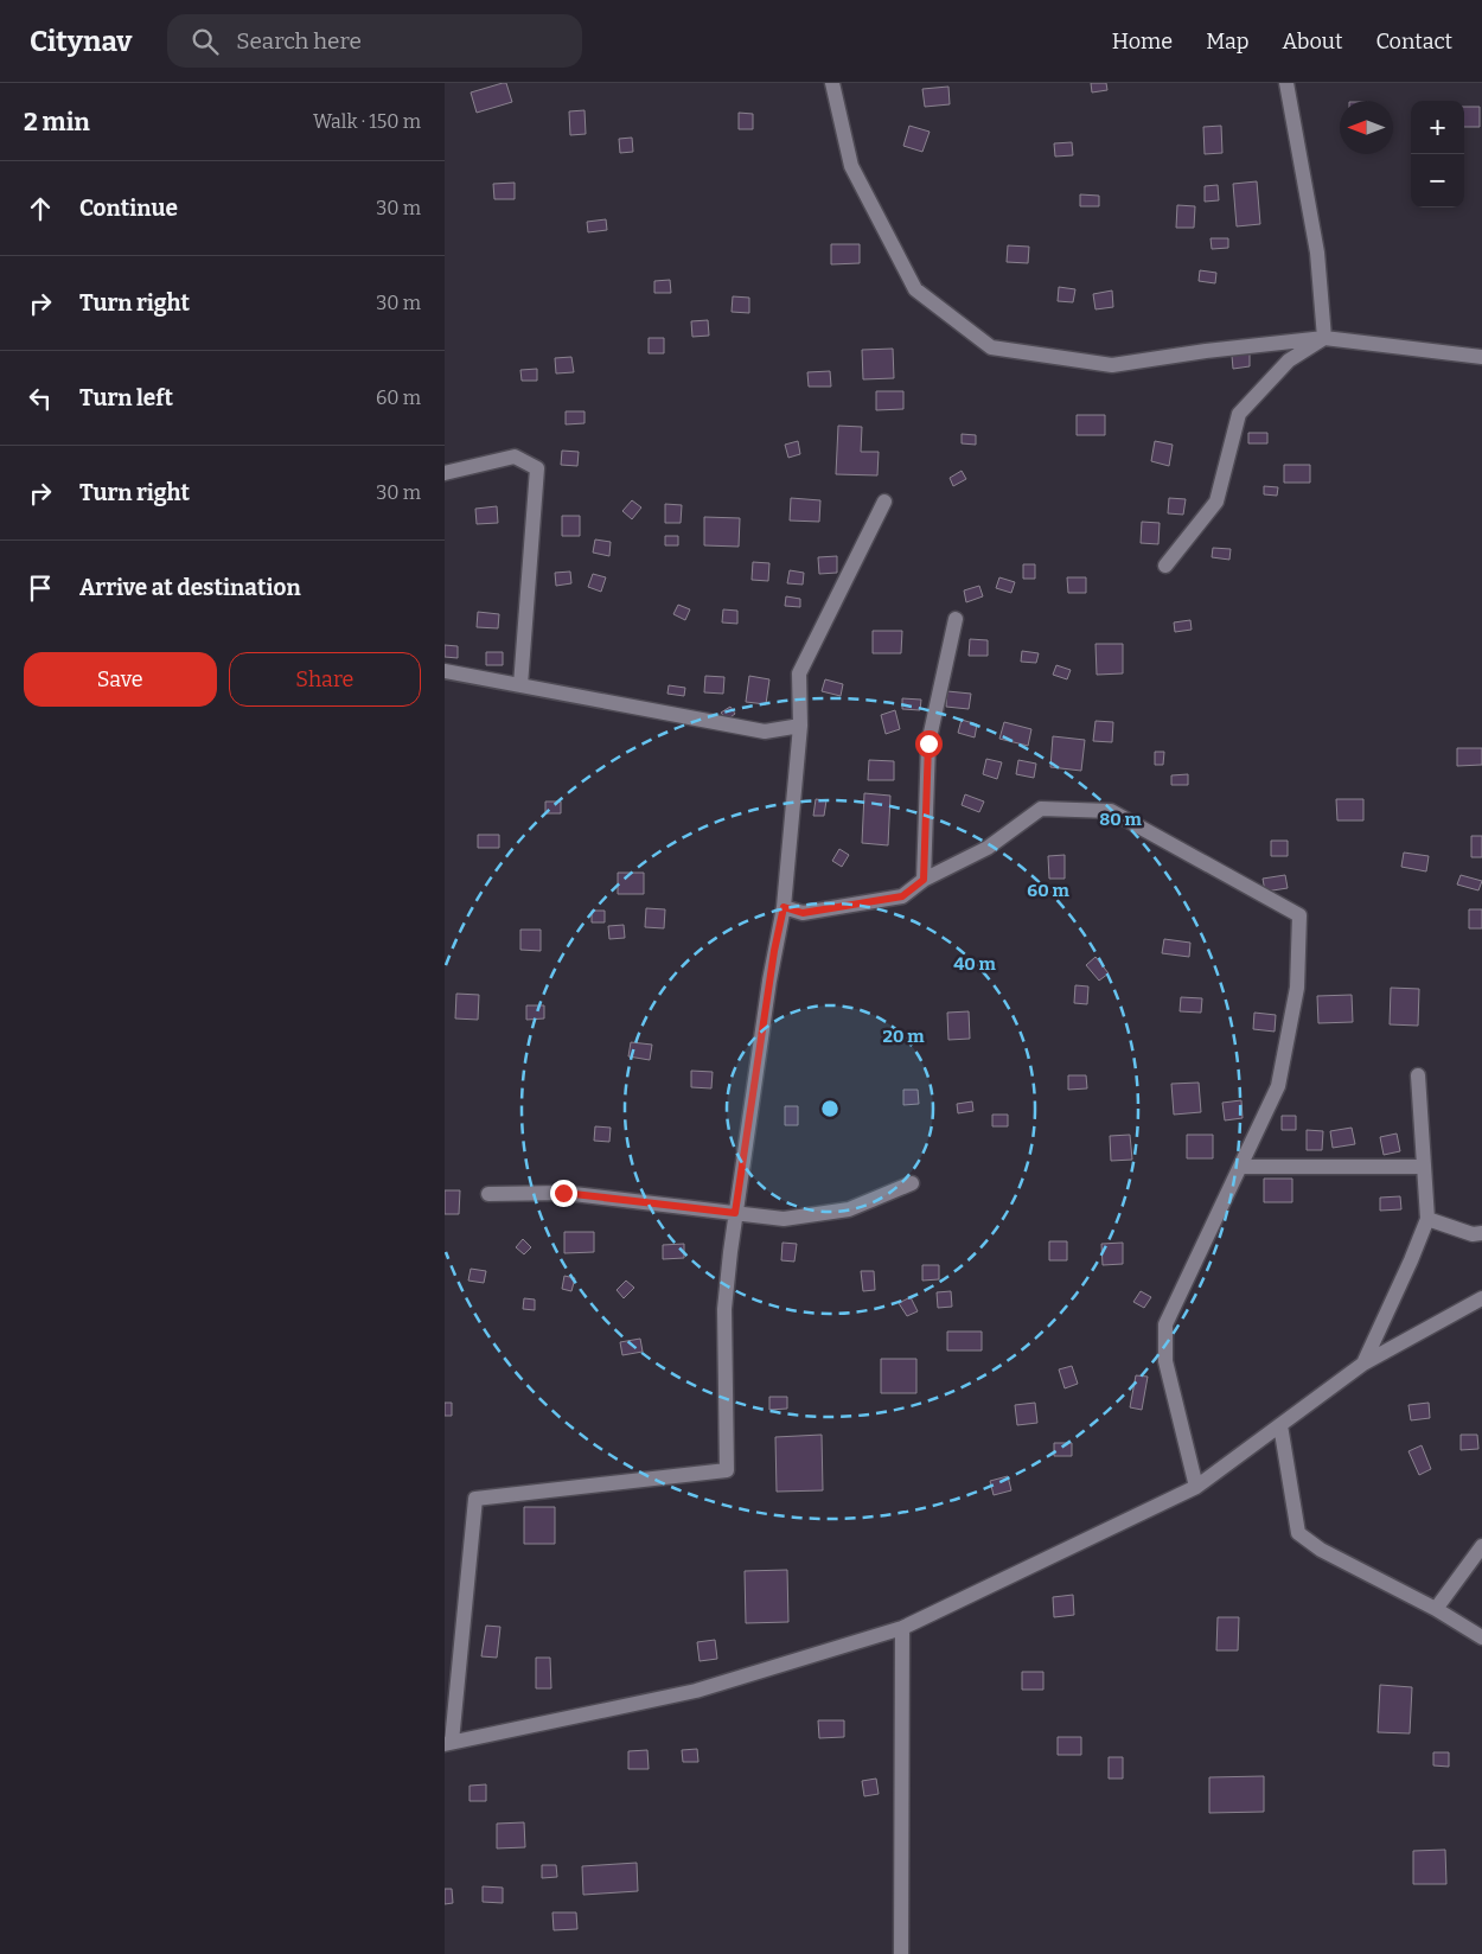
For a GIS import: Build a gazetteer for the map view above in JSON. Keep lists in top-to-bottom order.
{
  "north": "left",
  "page": {
    "header": "Citynav",
    "search": "Search here",
    "nav": [
      "Home",
      "Map",
      "About",
      "Contact"
    ],
    "heading": ["2 min", "Walk · 150 m"],
    "map_buttons": ["+", "−"],
    "list": [
      ["Continue", "30 m"],
      ["Turn right", "30 m"],
      ["Turn left", "60 m"],
      ["Turn right", "30 m"],
      "Arrive at destination"
    ],
    "buttons": ["Save", "Share"]
  },
  "rings": [
    "80 m",
    "60 m",
    "40 m",
    "20 m"
  ]
}
